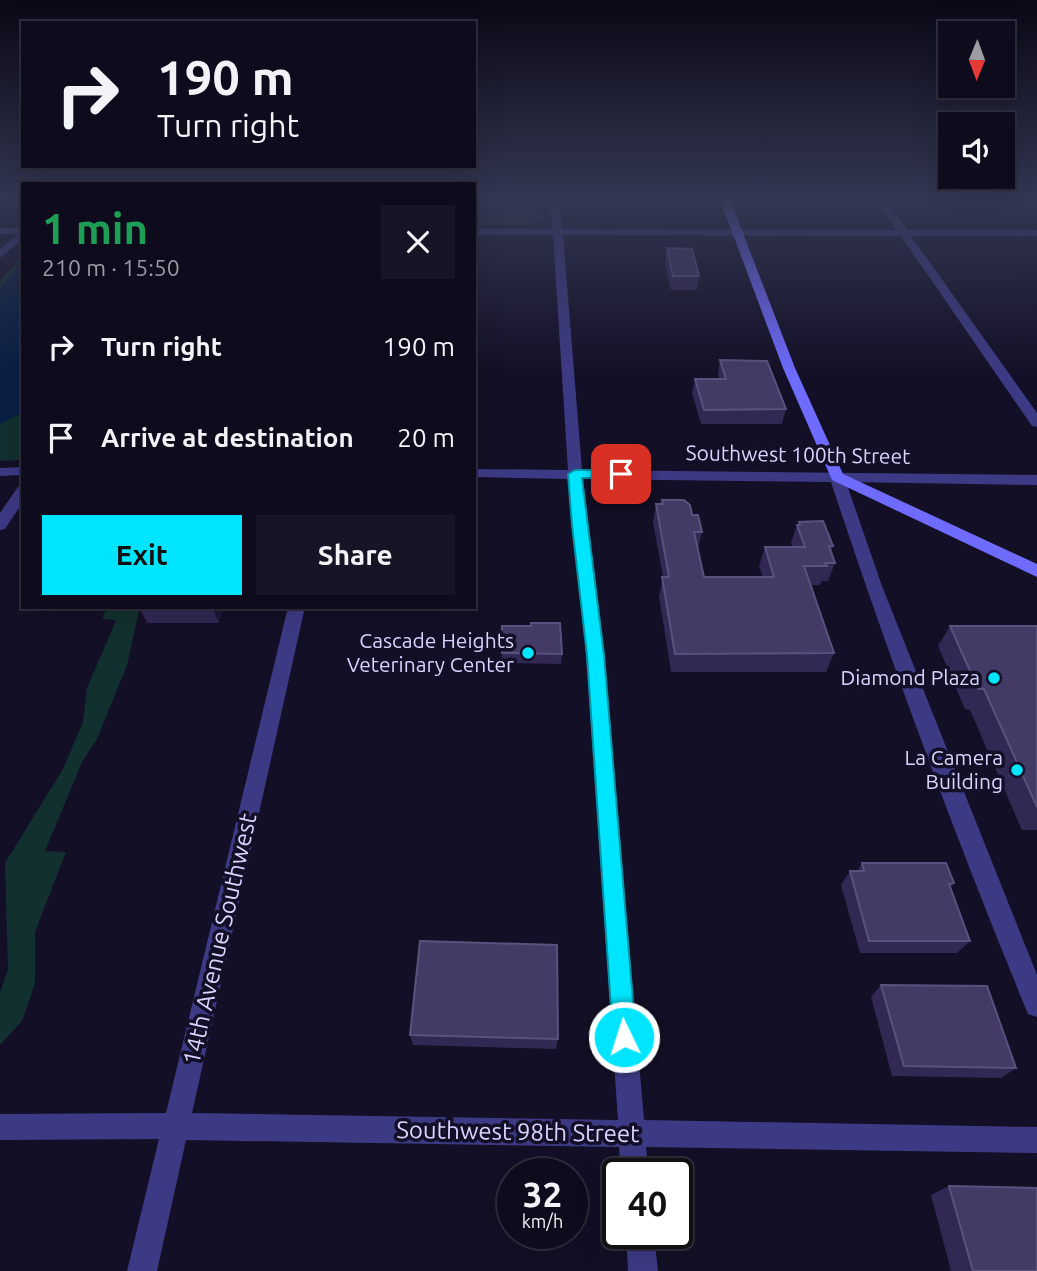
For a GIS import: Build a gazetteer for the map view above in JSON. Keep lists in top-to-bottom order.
{
  "streets": {
    "street": ["Southwest 100th Street", "14th Avenue Southwest", "Southwest 98th Street"]
  },
  "crossings": [
    ["14th Avenue Southwest", "Southwest 98th Street"]
  ],
  "places": ["Cascade Heights Veterinary Center", "Diamond Plaza", "La Camera Building"],
  "north": "bottom",
  "page": {
    "turn": ["190 m", "Turn right"],
    "heading": ["1 min", "210 m · 15:50"],
    "list": [
      {
        "name": "Turn right",
        "value": "190 m"
      },
      {
        "name": "Arrive at destination",
        "value": "20 m"
      }
    ],
    "buttons": ["Exit", "Share"],
    "speed": "32 km/h",
    "limit": "40"
  }
}
